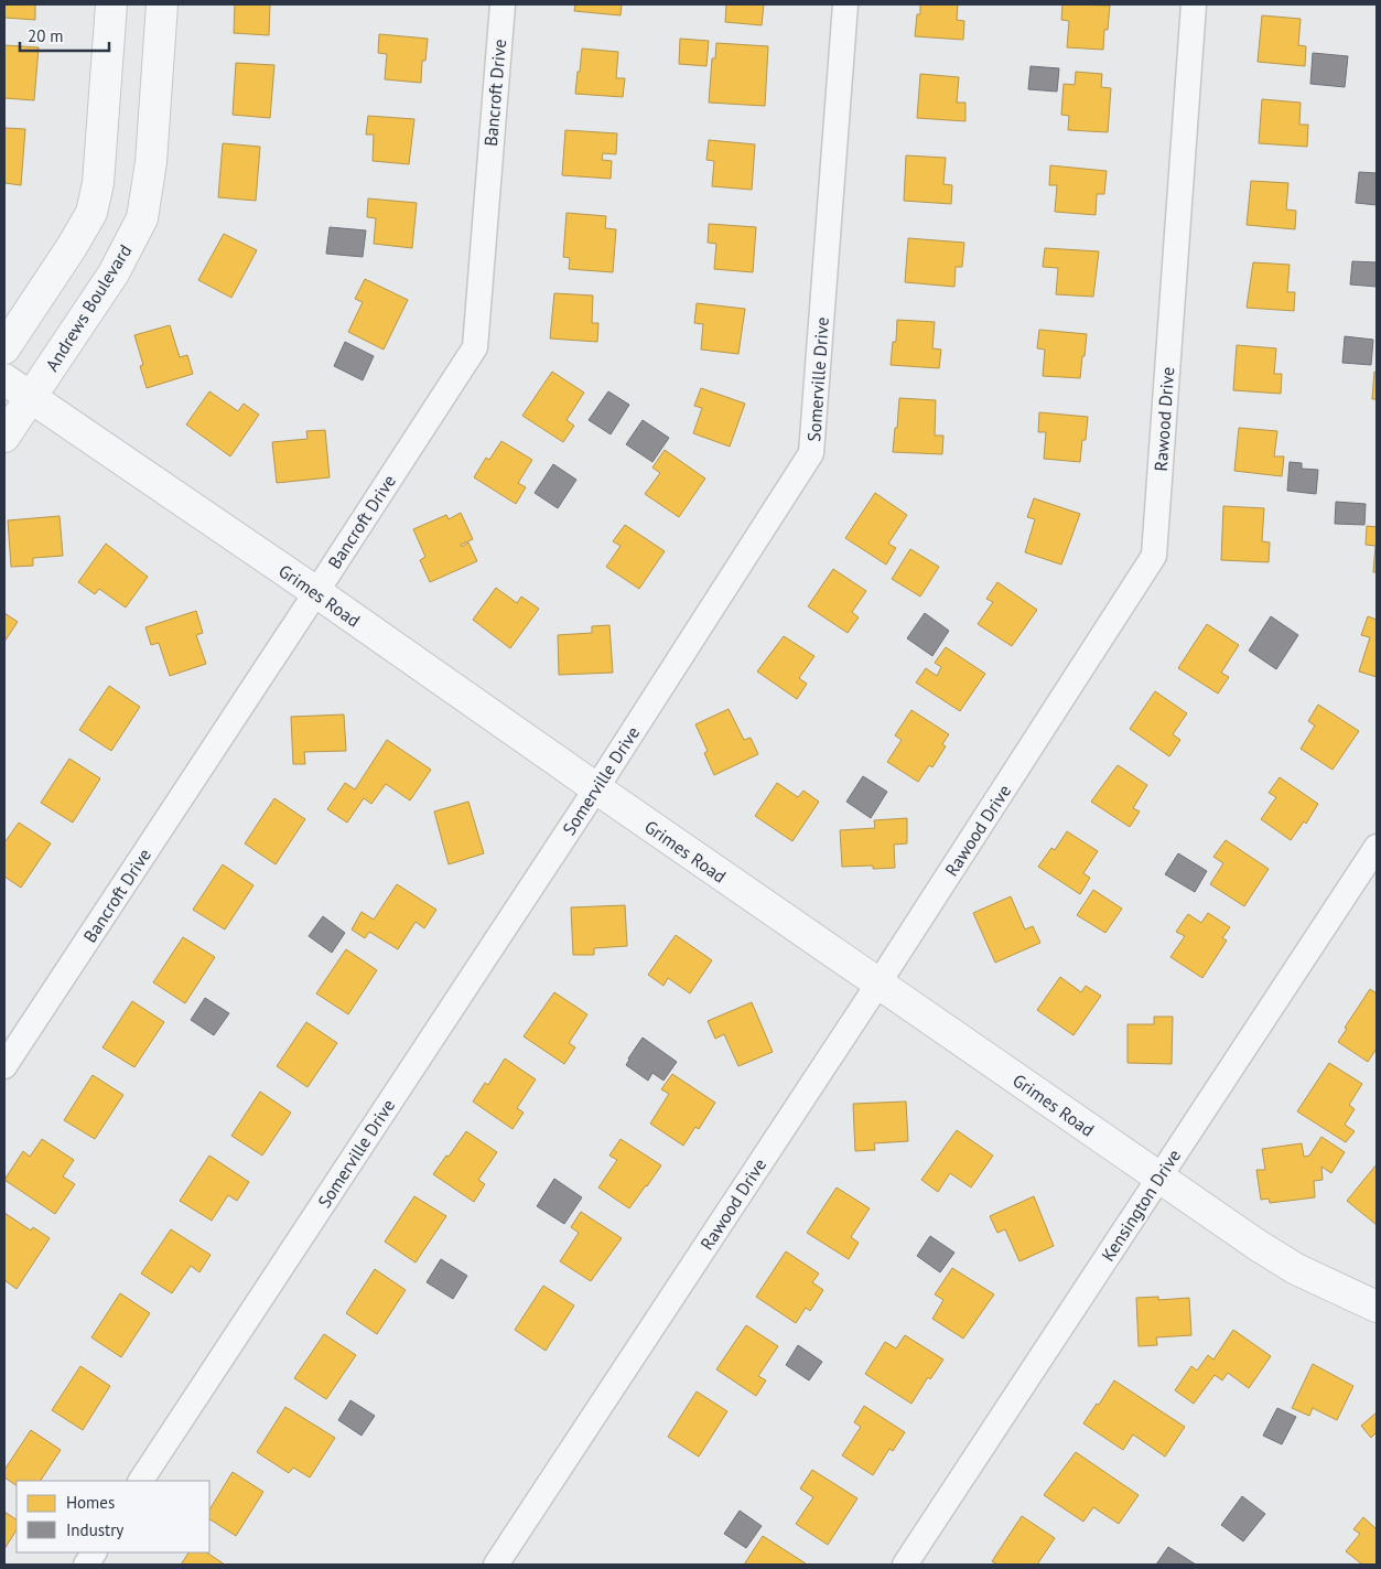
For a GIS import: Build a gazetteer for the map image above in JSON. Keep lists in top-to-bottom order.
{
  "streets": {
    "street": [
      "Bancroft Drive",
      "Andrews Boulevard",
      "Somerville Drive",
      "Rawood Drive",
      "Grimes Road",
      "Kensington Drive"
    ]
  },
  "crossings": [
    ["Bancroft Drive", "Grimes Road"],
    ["Andrews Boulevard", "Grimes Road"],
    ["Somerville Drive", "Grimes Road"],
    ["Rawood Drive", "Grimes Road"],
    ["Grimes Road", "Kensington Drive"]
  ],
  "legend": ["Homes", "Industry"],
  "scale_bar": "20 m"
}
